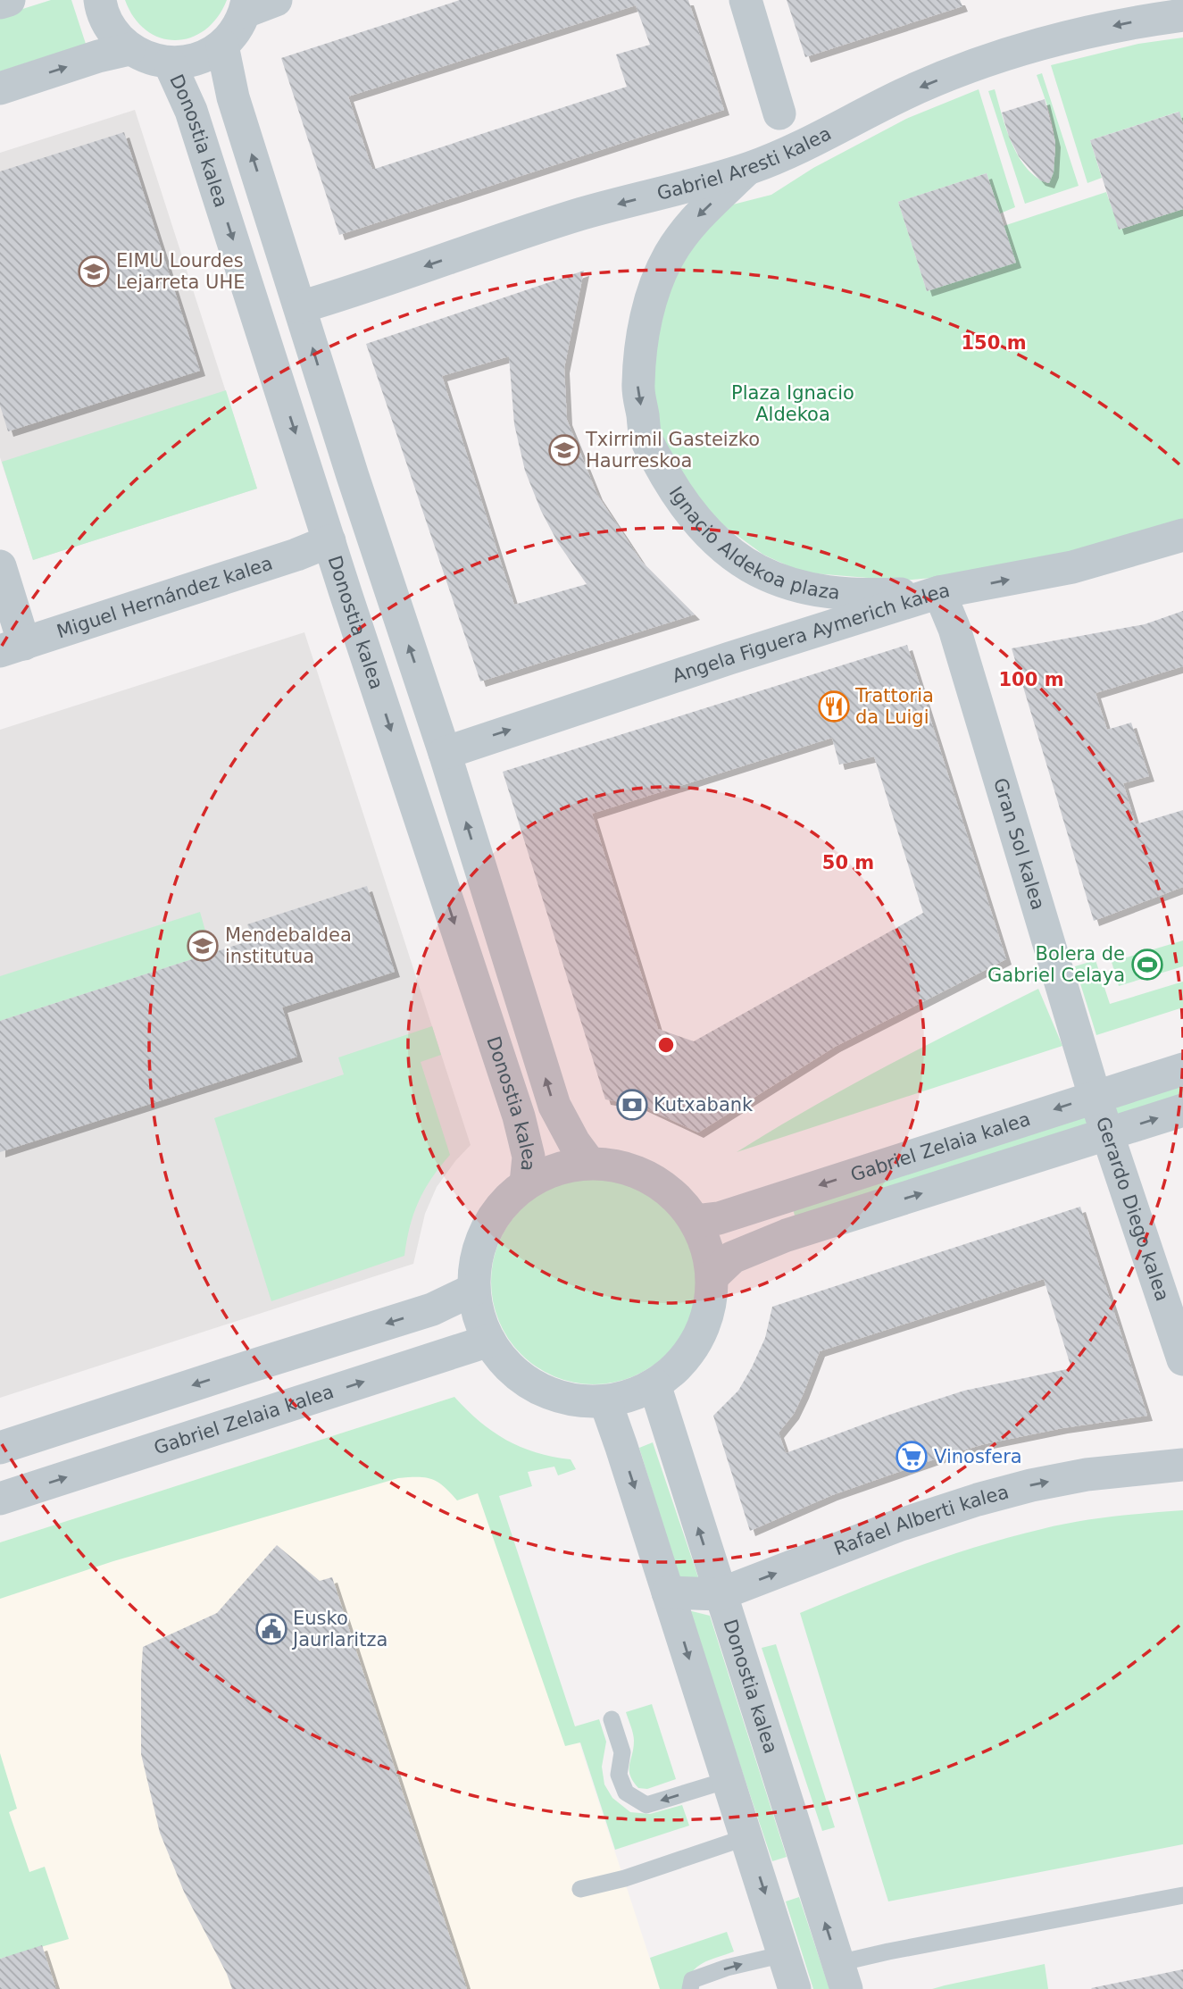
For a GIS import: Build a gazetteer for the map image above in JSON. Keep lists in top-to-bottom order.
{
  "streets": {
    "street": [
      "Donostia kalea",
      "Gabriel Aresti kalea",
      "Ignacio Aldekoa plaza",
      "Miguel Hernández kalea",
      "Angela Figuera Aymerich kalea",
      "Gran Sol kalea",
      "Gabriel Zelaia kalea",
      "Gerardo Diego kalea",
      "Rafael Alberti kalea"
    ]
  },
  "crossings": [
    ["Donostia kalea", "Miguel Hernández kalea"],
    ["Donostia kalea", "Rafael Alberti kalea"],
    ["Gabriel Aresti kalea", "Ignacio Aldekoa plaza"],
    ["Ignacio Aldekoa plaza", "Angela Figuera Aymerich kalea"],
    ["Ignacio Aldekoa plaza", "Gran Sol kalea"],
    ["Angela Figuera Aymerich kalea", "Gran Sol kalea"],
    ["Gran Sol kalea", "Gabriel Zelaia kalea"],
    ["Gran Sol kalea", "Gerardo Diego kalea"],
    ["Gabriel Zelaia kalea", "Gerardo Diego kalea"]
  ],
  "one_way": ["Gabriel Aresti kalea", "Angela Figuera Aymerich kalea", "Rafael Alberti kalea"],
  "parks": ["Plaza Ignacio Aldekoa"],
  "places": {
    "school or university": ["EIMU Lourdes Lejarreta UHE", "Txirrimil Gasteizko Haurreskoa", "Mendebaldea institutua"],
    "restaurant": ["Trattoria da Luigi"],
    "sports": ["Bolera de Gabriel Celaya"],
    "bank": ["Kutxabank"],
    "supermarket": ["Vinosfera"],
    "public building": ["Eusko Jaurlaritza"]
  },
  "rings": ["150 m", "100 m", "50 m"]
}
